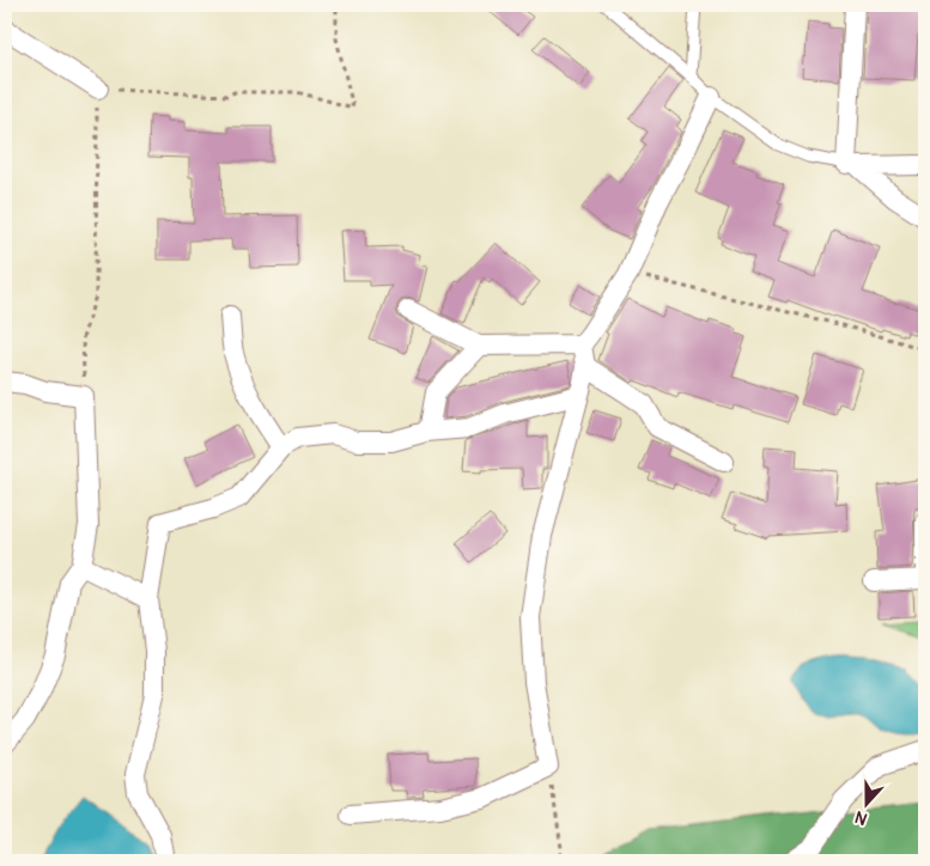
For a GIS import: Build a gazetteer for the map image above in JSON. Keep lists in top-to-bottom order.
{
  "north": "bottom"
}
